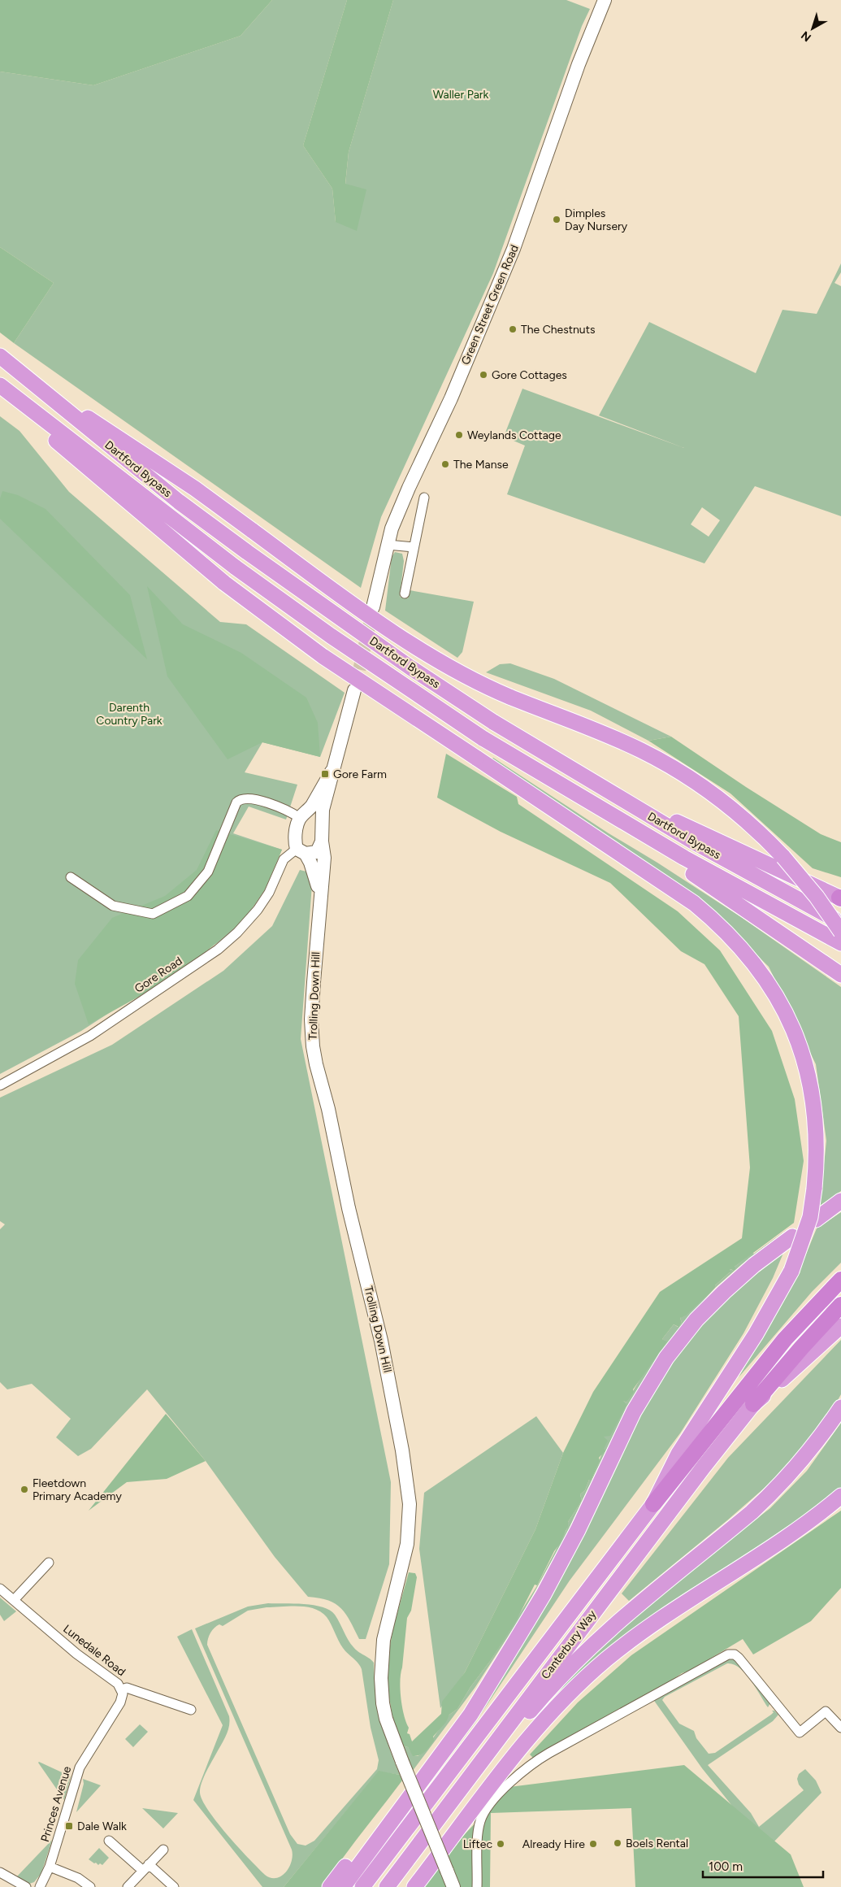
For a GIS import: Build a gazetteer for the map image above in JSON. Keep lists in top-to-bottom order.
{
  "streets": {
    "highway": ["Dartford Bypass", "Canterbury Way"],
    "main road": ["Green Street Green Road", "Trolling Down Hill"],
    "street": ["Gore Road", "Lunedale Road", "Princes Avenue"]
  },
  "crossings": [
    ["Gore Road", "Trolling Down Hill"],
    ["Lunedale Road", "Princes Avenue"]
  ],
  "parks": ["Waller Park", "Darenth Country Park"],
  "places": {
    "other": [
      "Dimples Day Nursery",
      "The Chestnuts",
      "Gore Cottages",
      "Weylands Cottage",
      "The Manse",
      "Fleetdown Primary Academy",
      "Boels Rental",
      "Liftec",
      "Already Hire"
    ],
    "transit": ["Gore Farm", "Dale Walk"]
  },
  "scale_bar": "100 m",
  "north": "bottom left"
}
